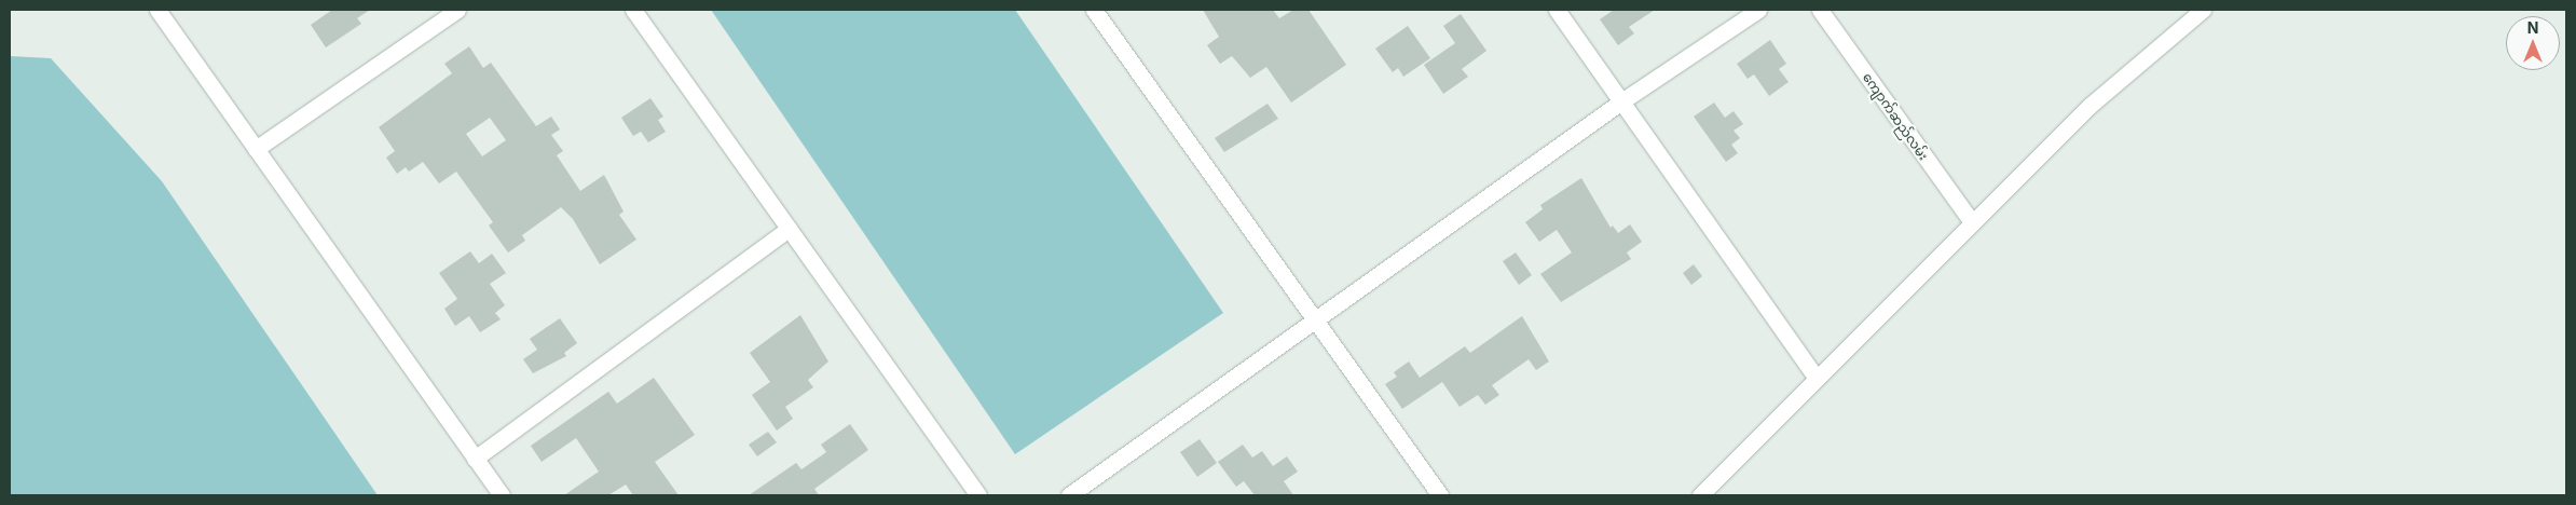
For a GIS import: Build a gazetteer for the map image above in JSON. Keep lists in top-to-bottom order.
{
  "streets": {
    "street": ["ကျောက်ဆည်လမ်း"]
  },
  "north": "top"
}
